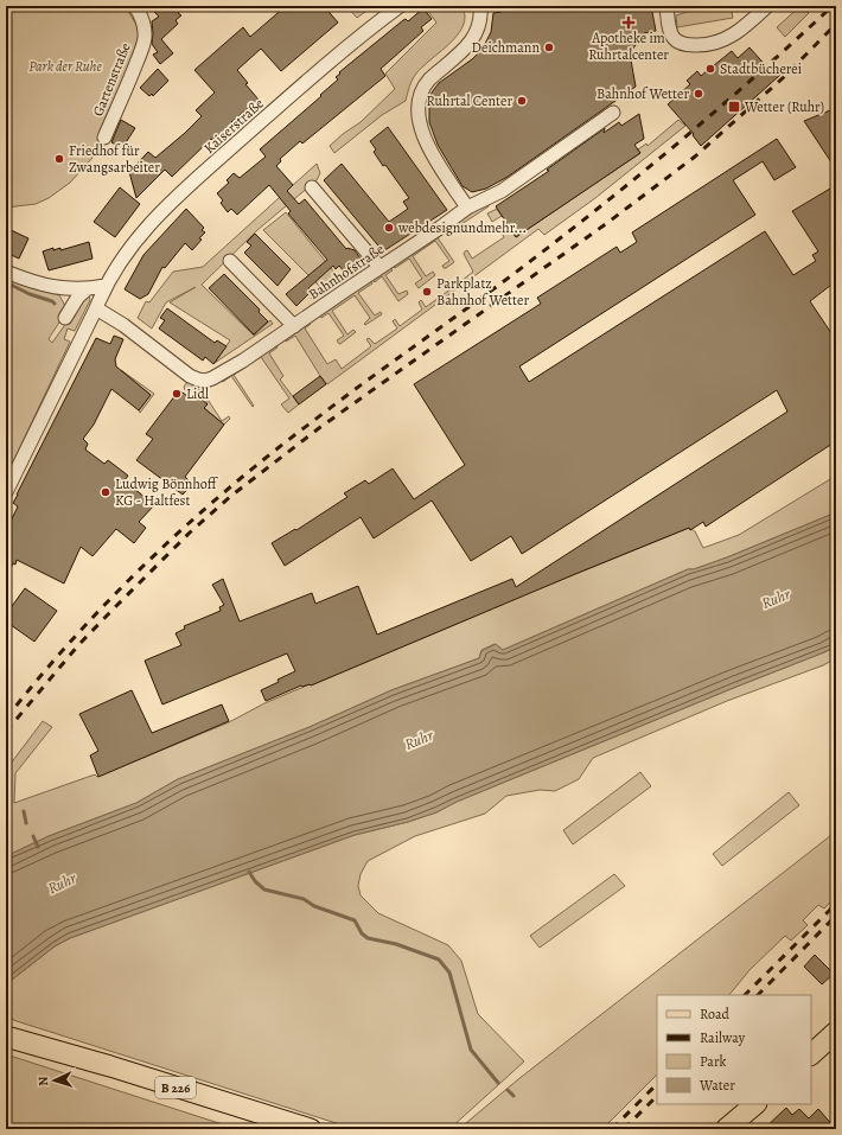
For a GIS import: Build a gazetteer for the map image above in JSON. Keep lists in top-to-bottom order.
{
  "streets": {
    "main road": ["B 226"],
    "street": ["Gartenstraße", "Kaiserstraße", "Bahnhofstraße"]
  },
  "crossings": [
    ["Kaiserstraße", "Bahnhofstraße"]
  ],
  "water": ["Ruhr"],
  "parks": ["Park der Ruhe"],
  "places": {
    "health": ["Apotheke im Ruhrtalcenter"],
    "other": [
      "Deichmann",
      "Stadtbücherei",
      "Bahnhof Wetter",
      "Ruhrtal Center",
      "Friedhof für Zwangsarbeiter",
      "webdesignundmehr...",
      "Parkplatz Bahnhof Wetter",
      "Lidl",
      "Ludwig Bönnhoff KG - Haltfest"
    ],
    "transit": ["Wetter (Ruhr)"]
  },
  "legend": [
    "Road",
    "Railway",
    "Park",
    "Water"
  ],
  "north": "left"
}
